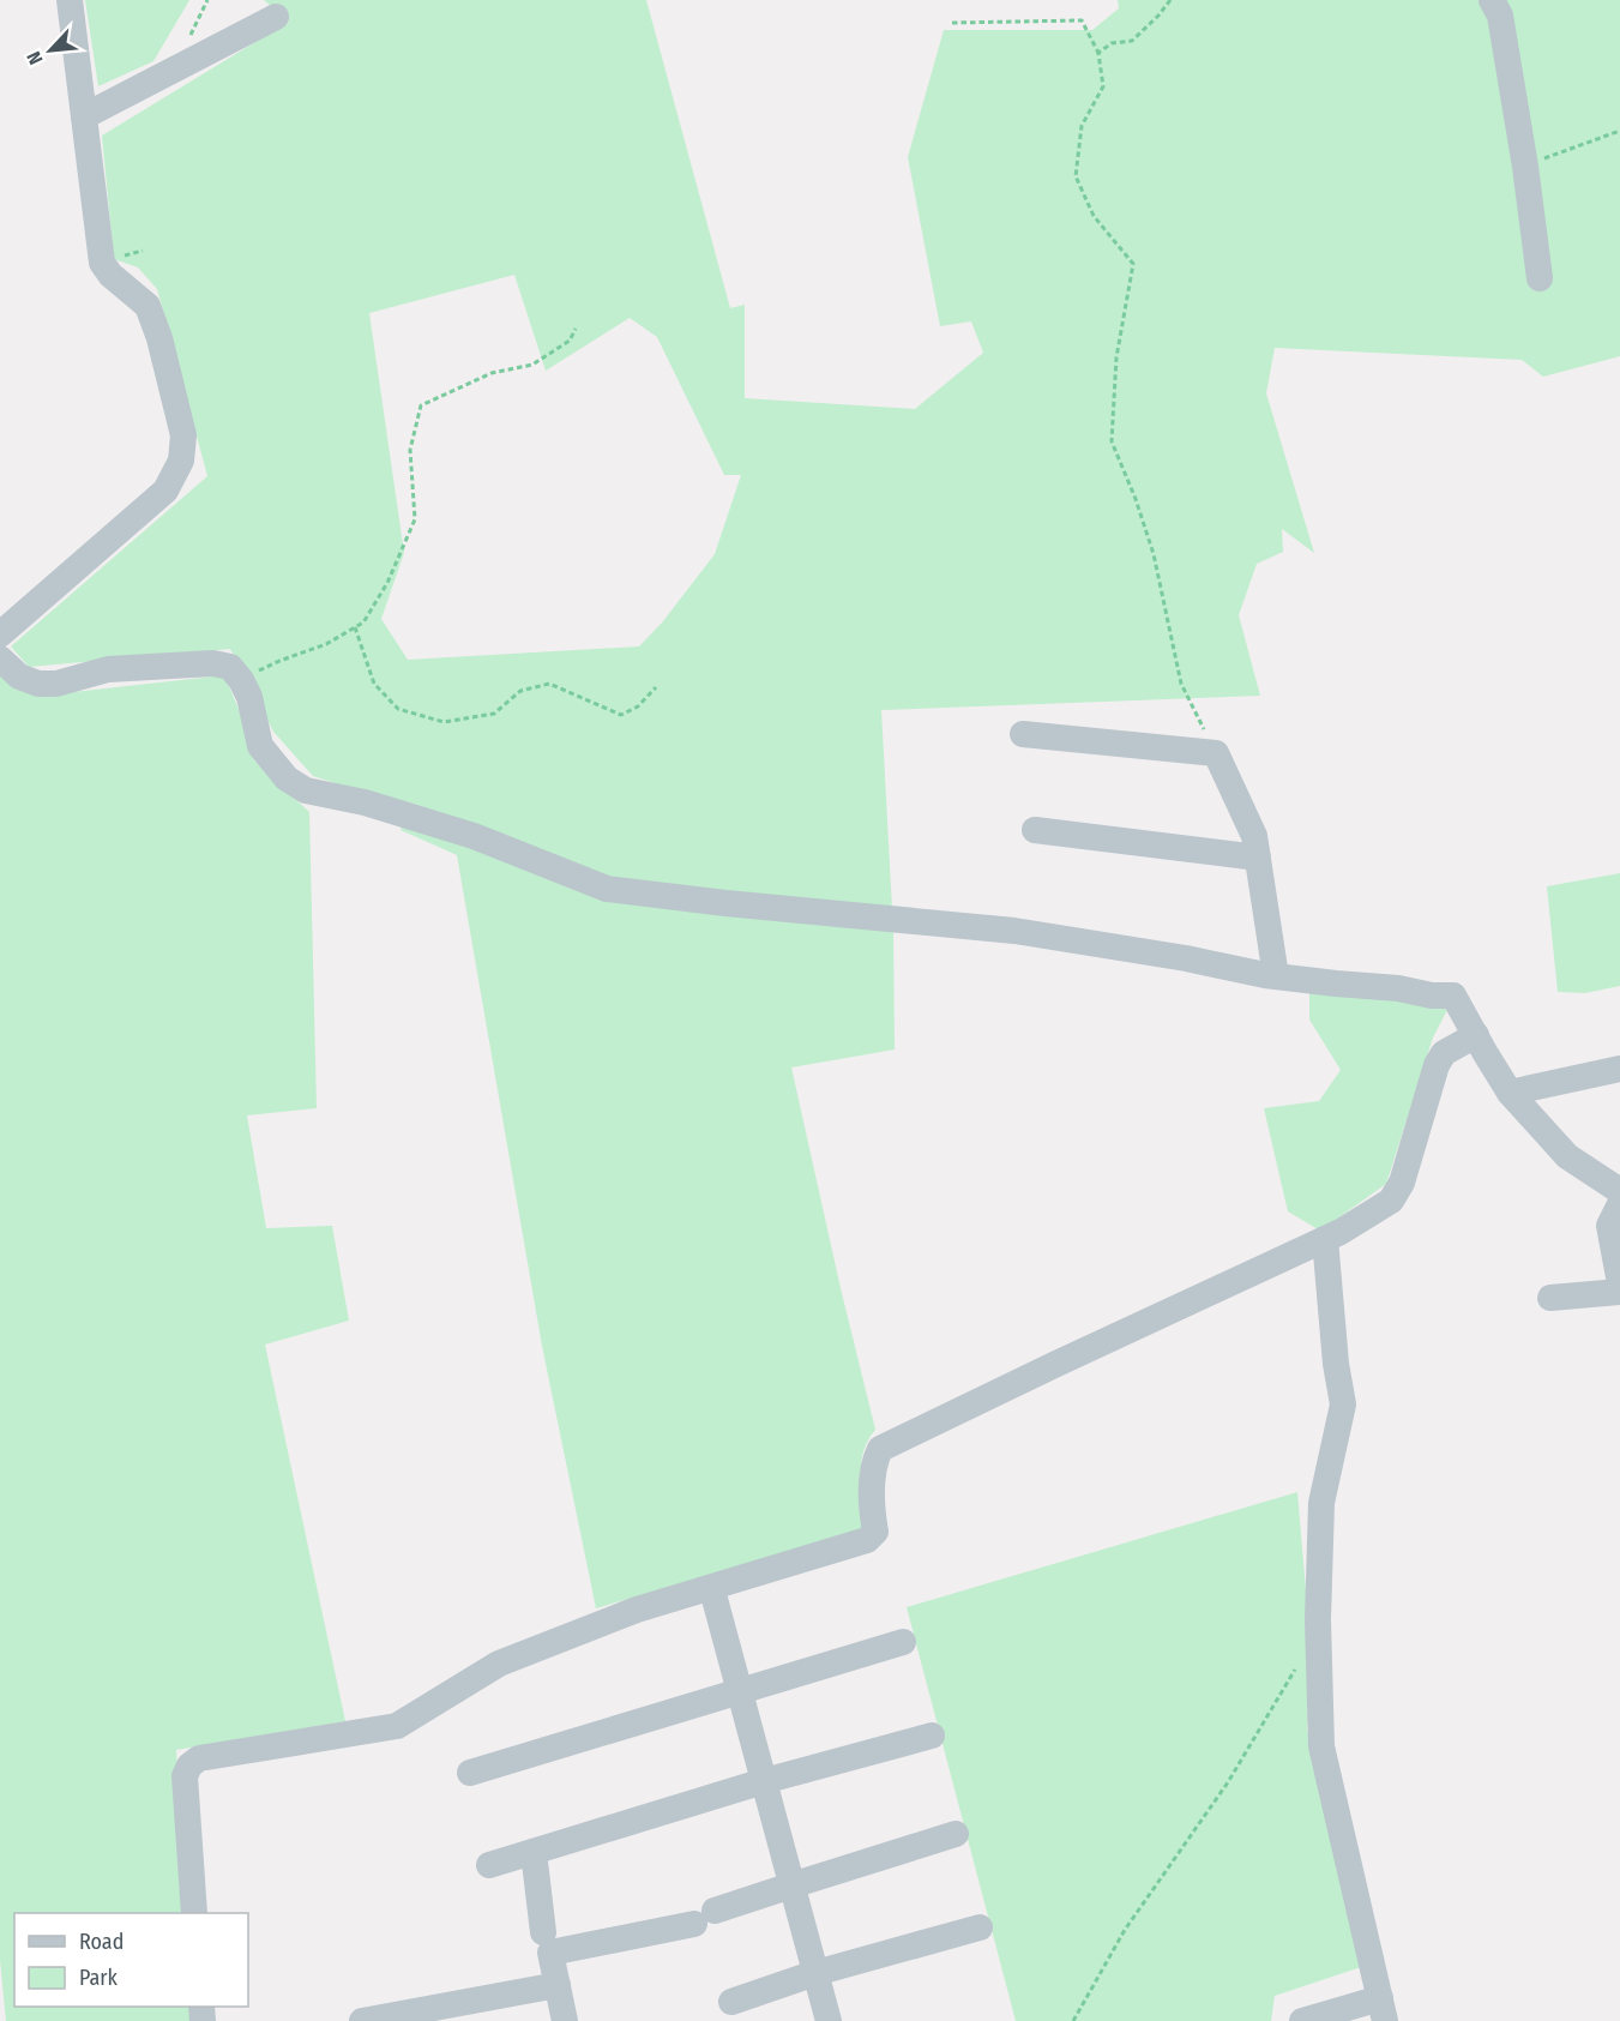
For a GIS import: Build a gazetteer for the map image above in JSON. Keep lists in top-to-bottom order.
{
  "legend": ["Road", "Park"],
  "north": "bottom left"
}
